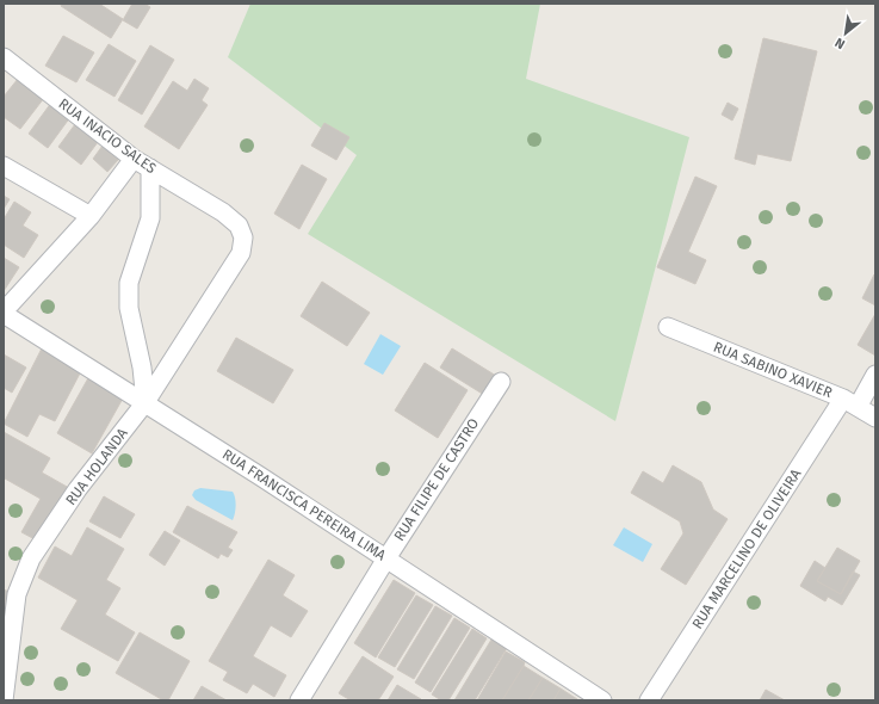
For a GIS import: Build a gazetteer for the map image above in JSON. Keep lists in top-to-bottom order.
{
  "streets": {
    "street": [
      "RUA INACIO SALES",
      "RUA SABINO XAVIER",
      "RUA HOLANDA",
      "RUA FILIPE DE CASTRO",
      "RUA FRANCISCA PEREIRA LIMA",
      "RUA MARCELINO DE OLIVEIRA"
    ]
  },
  "crossings": [
    ["RUA INACIO SALES", "RUA HOLANDA"],
    ["RUA SABINO XAVIER", "RUA MARCELINO DE OLIVEIRA"],
    ["RUA HOLANDA", "RUA FRANCISCA PEREIRA LIMA"],
    ["RUA FILIPE DE CASTRO", "RUA FRANCISCA PEREIRA LIMA"]
  ],
  "north": "bottom left"
}
